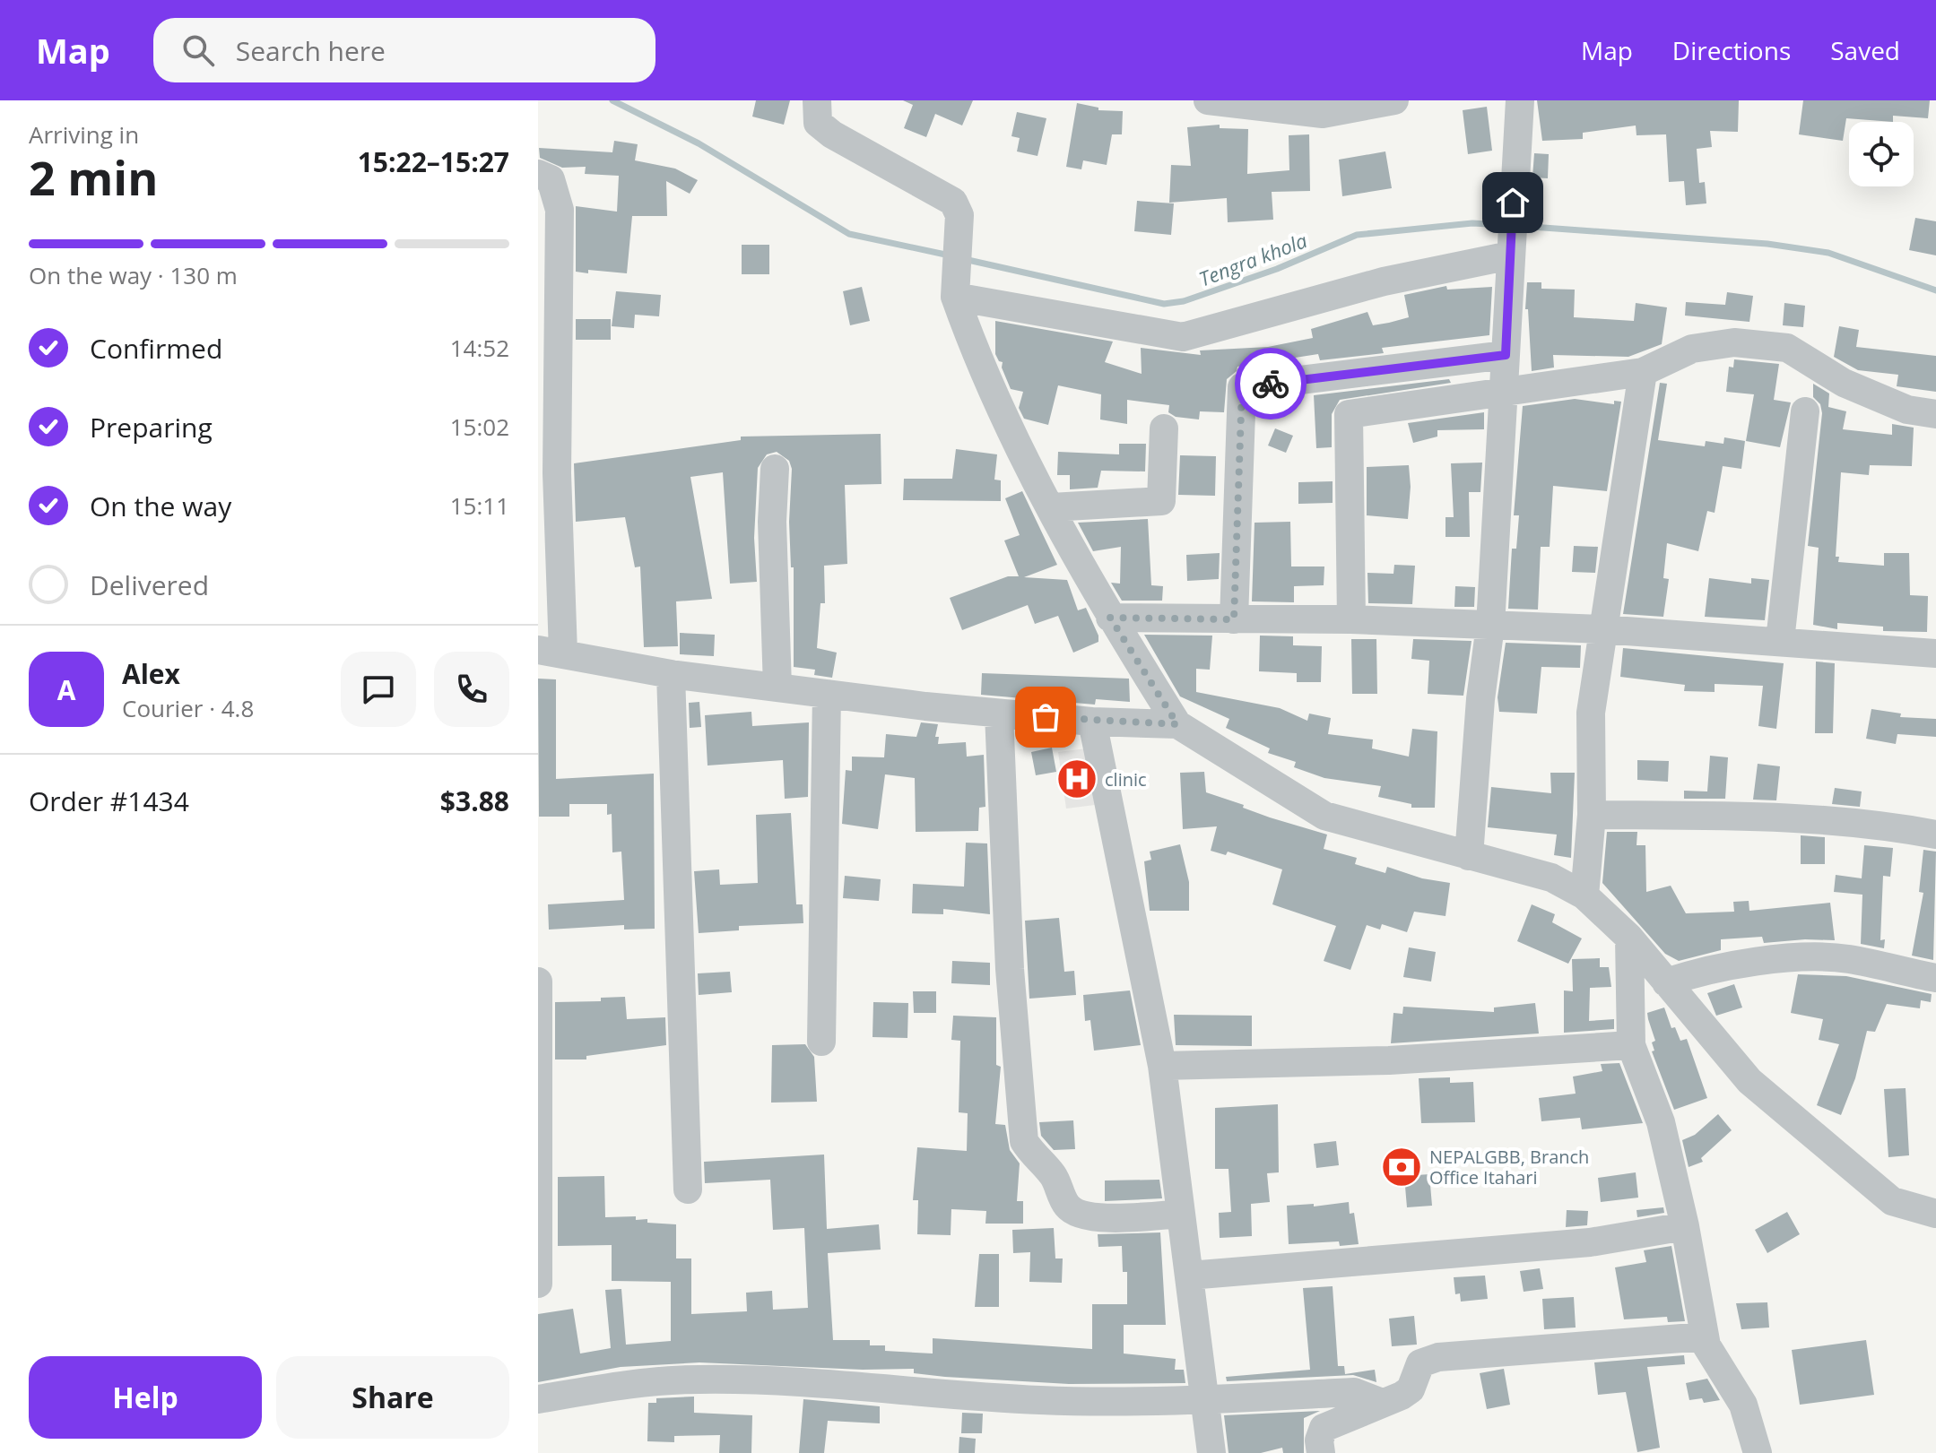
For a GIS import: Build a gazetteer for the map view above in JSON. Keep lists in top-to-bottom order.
{
  "water": ["Tengra khola"],
  "places": {
    "hospital": ["clinic"],
    "bank": ["NEPALGBB, Branch Office Itahari"]
  },
  "page": {
    "header": "Map",
    "search": "Search here",
    "nav": ["Map", "Directions", "Saved"],
    "heading": ["2 min", "Arriving in", "15:22–15:27"],
    "panel": [
      "Alex",
      "Courier · 4.8",
      "Order #1434",
      "$3.88"
    ],
    "bar": "On the way · 130 m",
    "list": [
      ["Confirmed", "14:52"],
      ["Preparing", "15:02"],
      ["On the way", "15:11"],
      "Delivered"
    ],
    "round": "A",
    "buttons": ["Help", "Share"]
  }
}
